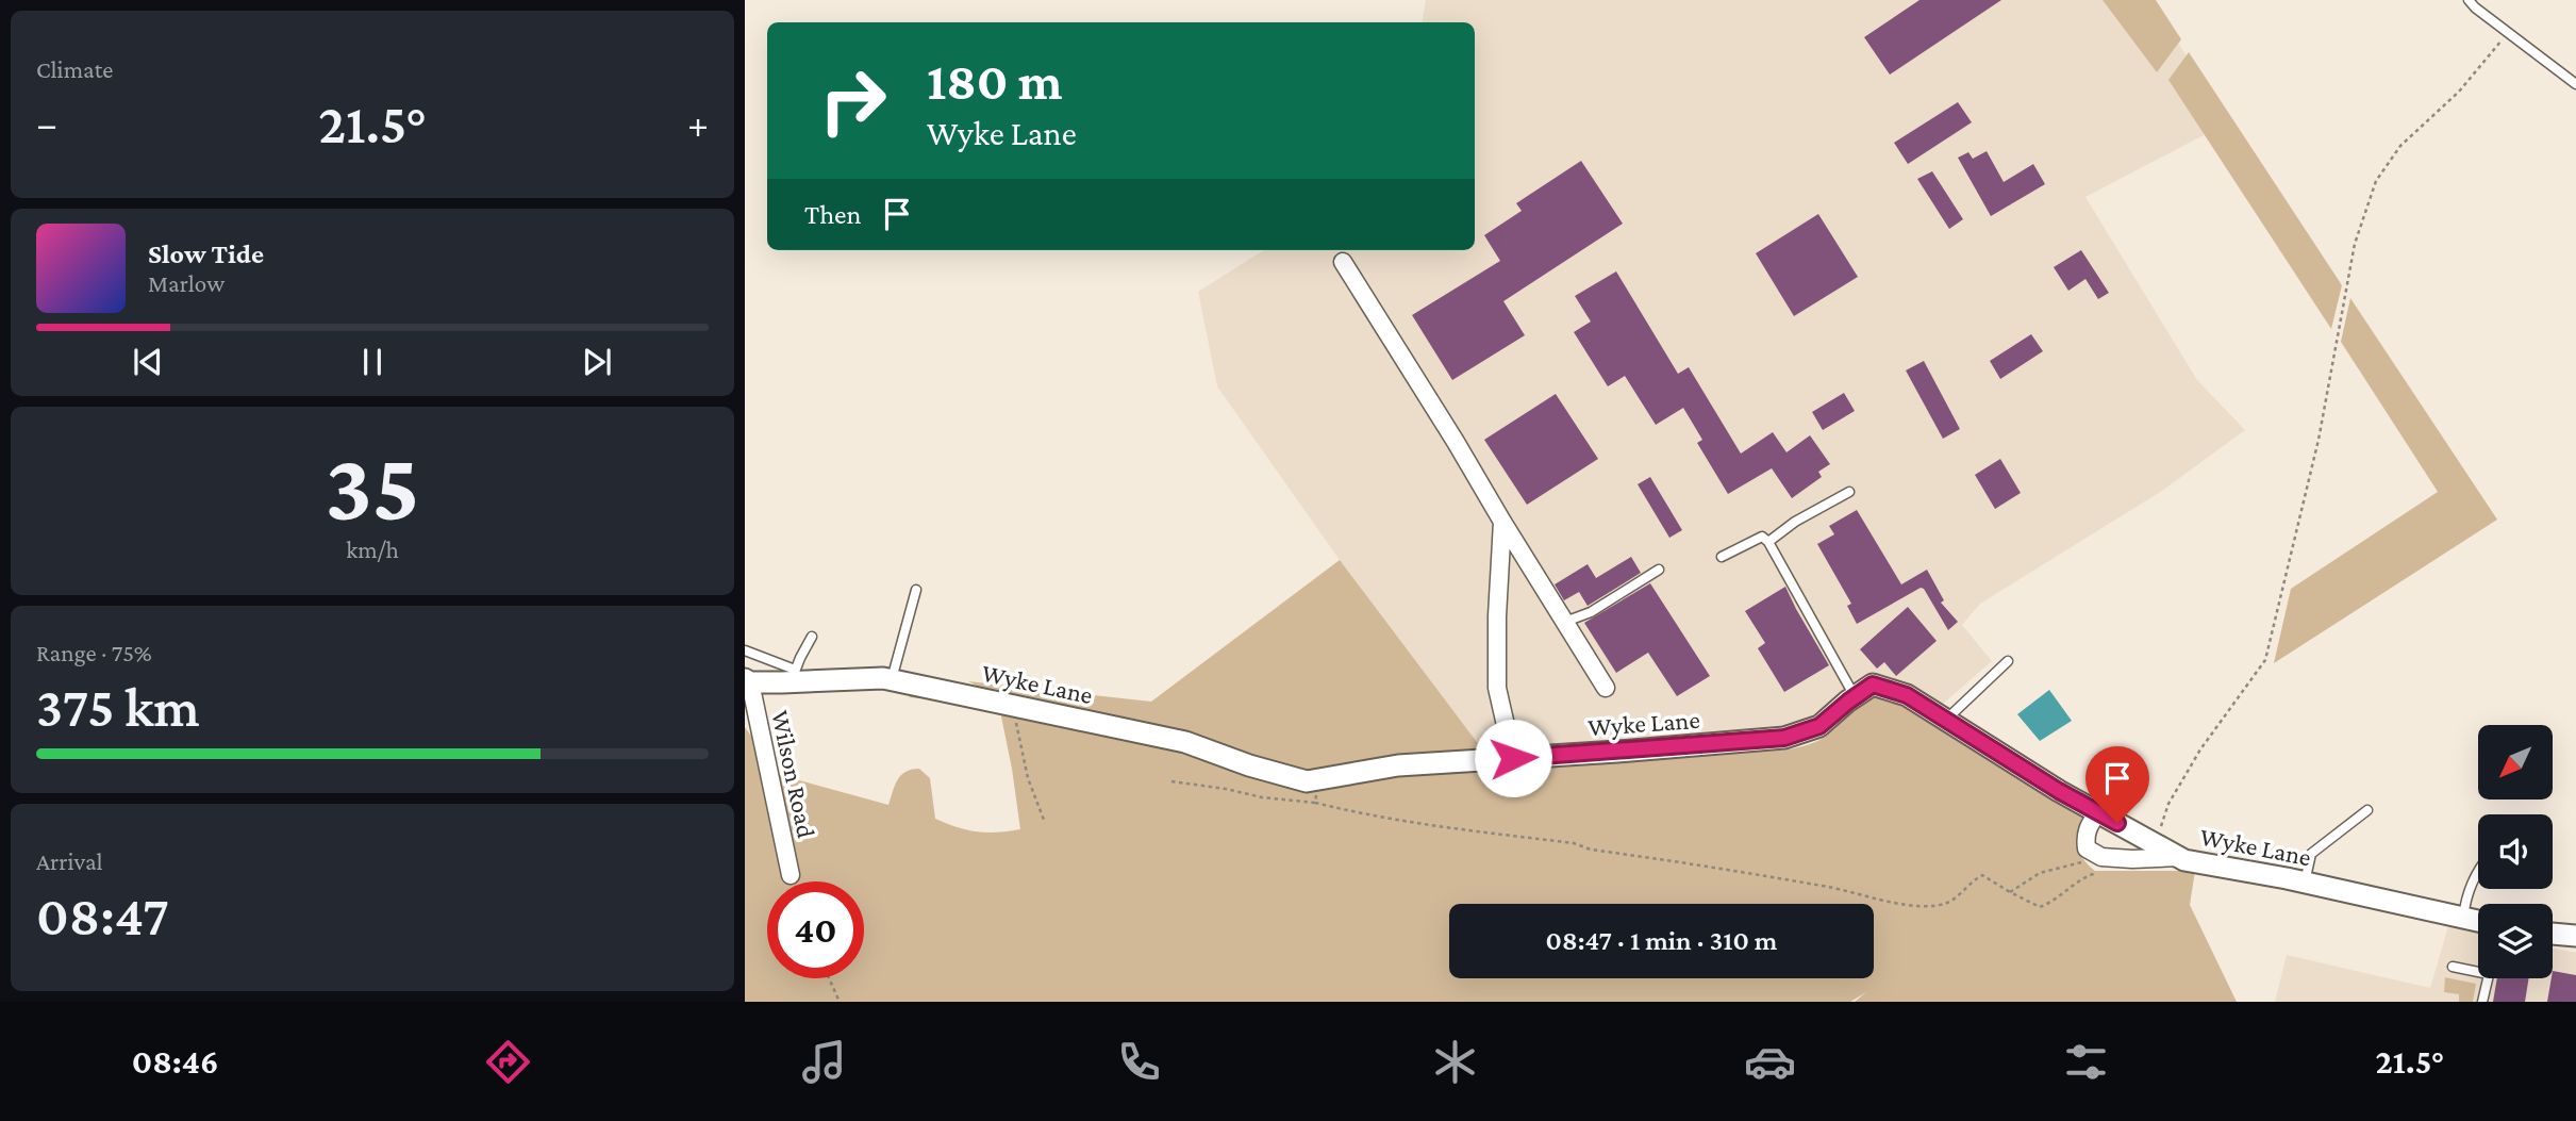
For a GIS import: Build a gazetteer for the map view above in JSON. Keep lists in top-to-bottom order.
{
  "streets": {
    "street": ["Wyke Lane", "Wilson Road"]
  },
  "crossings": [
    ["Wyke Lane", "Wilson Road"]
  ],
  "north": "bottom left",
  "page": {
    "tile": [
      "Climate",
      ["35", "km/h"],
      ["Range · 75%", "375 km"],
      ["Arrival", "08:47"]
    ],
    "turn": ["180 m", "Wyke Lane"],
    "heat": ["−", "21.5°", "+"],
    "then": "Then",
    "song": ["Slow Tide", "Marlow"],
    "limit": "40",
    "trip": "08:47 · 1 min · 310 m",
    "tabs": ["08:46", "21.5°"]
  }
}
